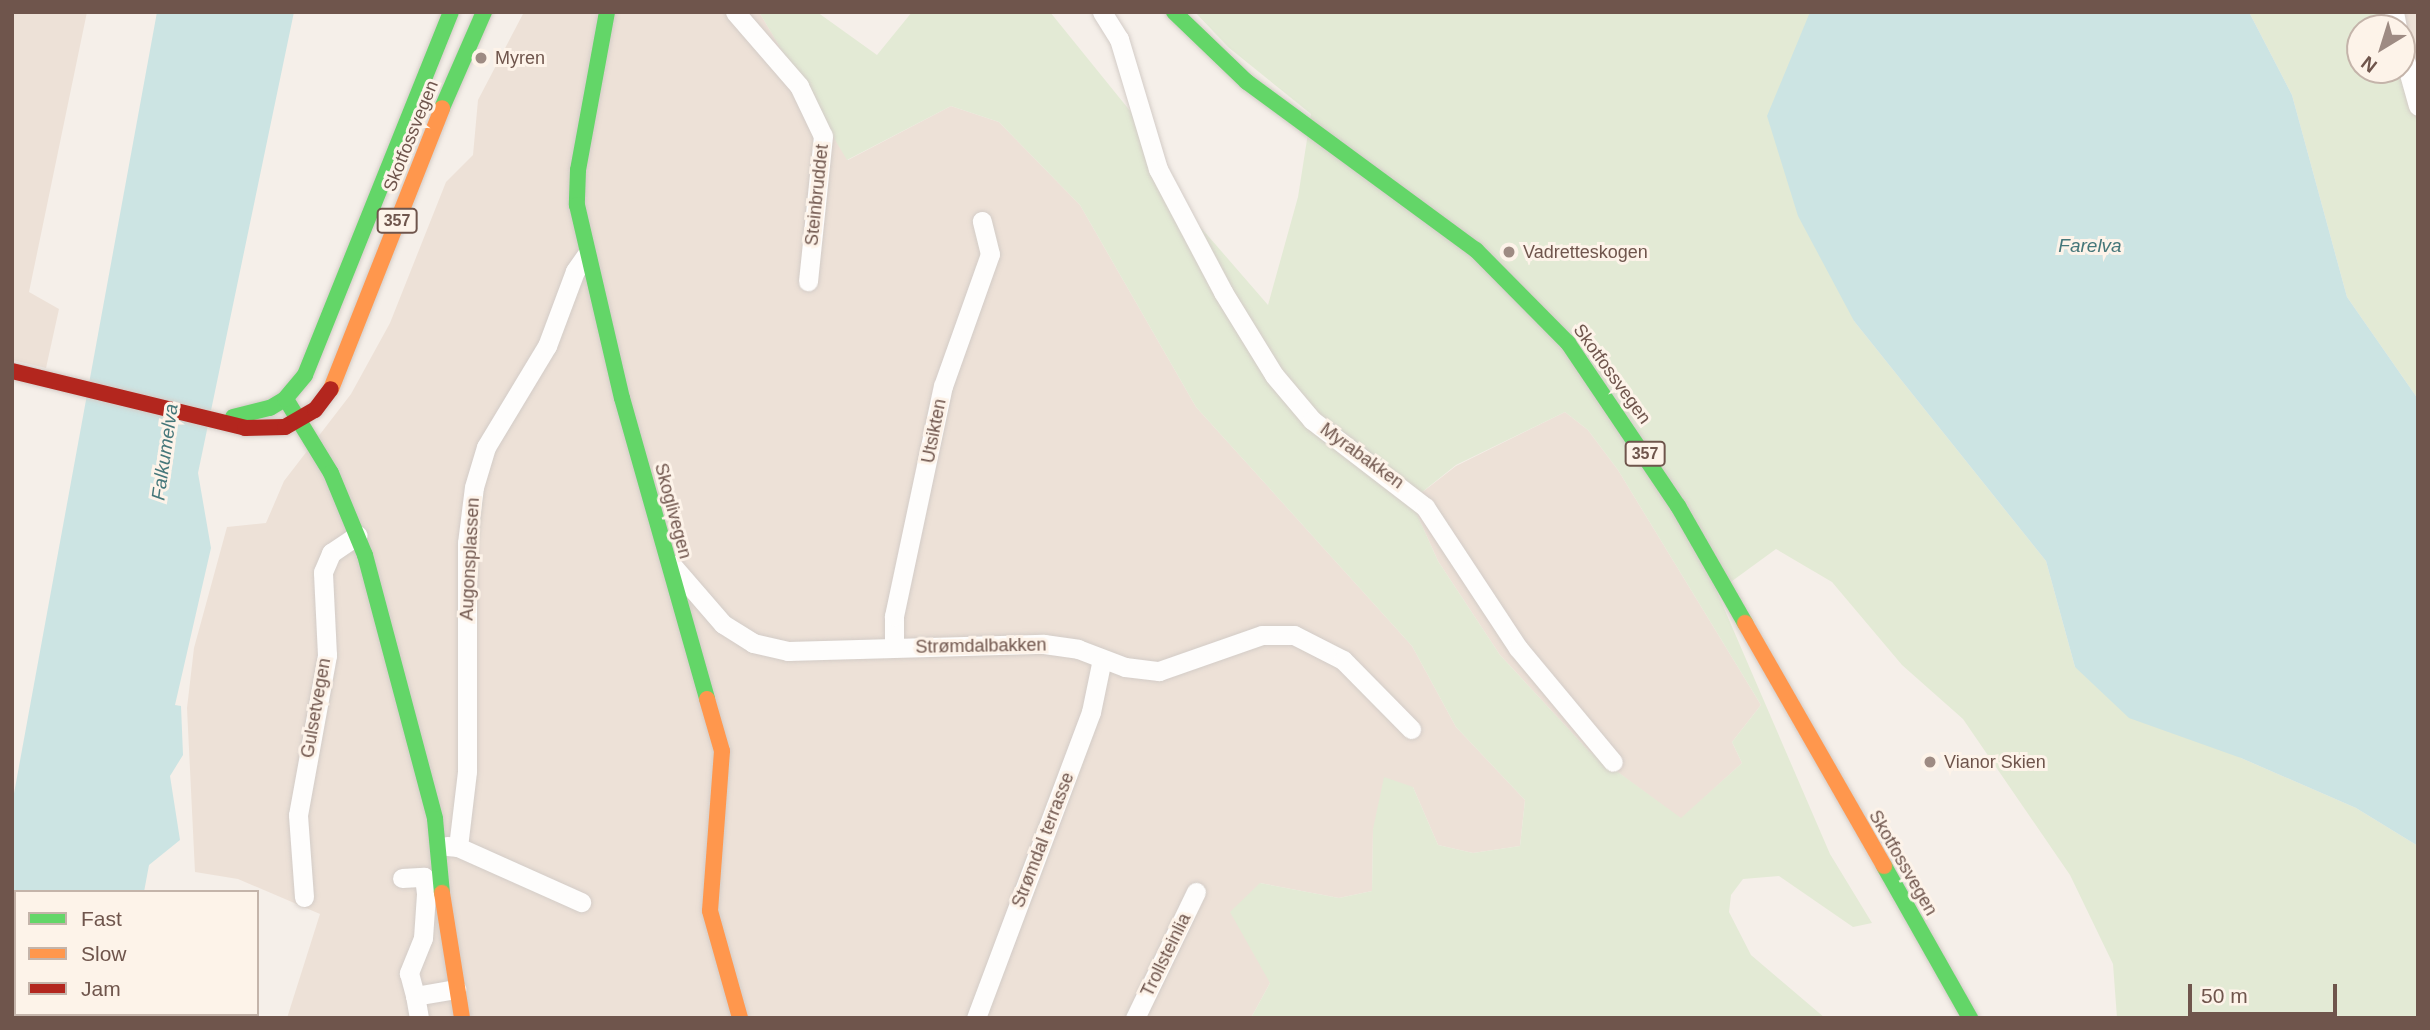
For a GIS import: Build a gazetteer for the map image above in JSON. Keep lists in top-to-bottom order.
{
  "streets": {
    "main road": ["Skotfossvegen", "357", "Skoglivegen"],
    "street": [
      "Steinbruddet",
      "Utsikten",
      "Myrabakken",
      "Augonsplassen",
      "Strømdalbakken",
      "Gulsetvegen",
      "Strømdal terrasse",
      "Trollsteinlia"
    ]
  },
  "crossings": [
    ["Skotfossvegen", "357"],
    ["Utsikten", "Strømdalbakken"],
    ["Skoglivegen", "Augonsplassen"],
    ["Skoglivegen", "Strømdalbakken"],
    ["Strømdalbakken", "Strømdal terrasse"]
  ],
  "water": ["Farelva", "Falkumelva"],
  "places": ["Myren", "Vadretteskogen", "Vianor Skien"],
  "legend": ["Fast", "Slow", "Jam"],
  "scale_bar": "50 m",
  "north": "bottom left"
}
